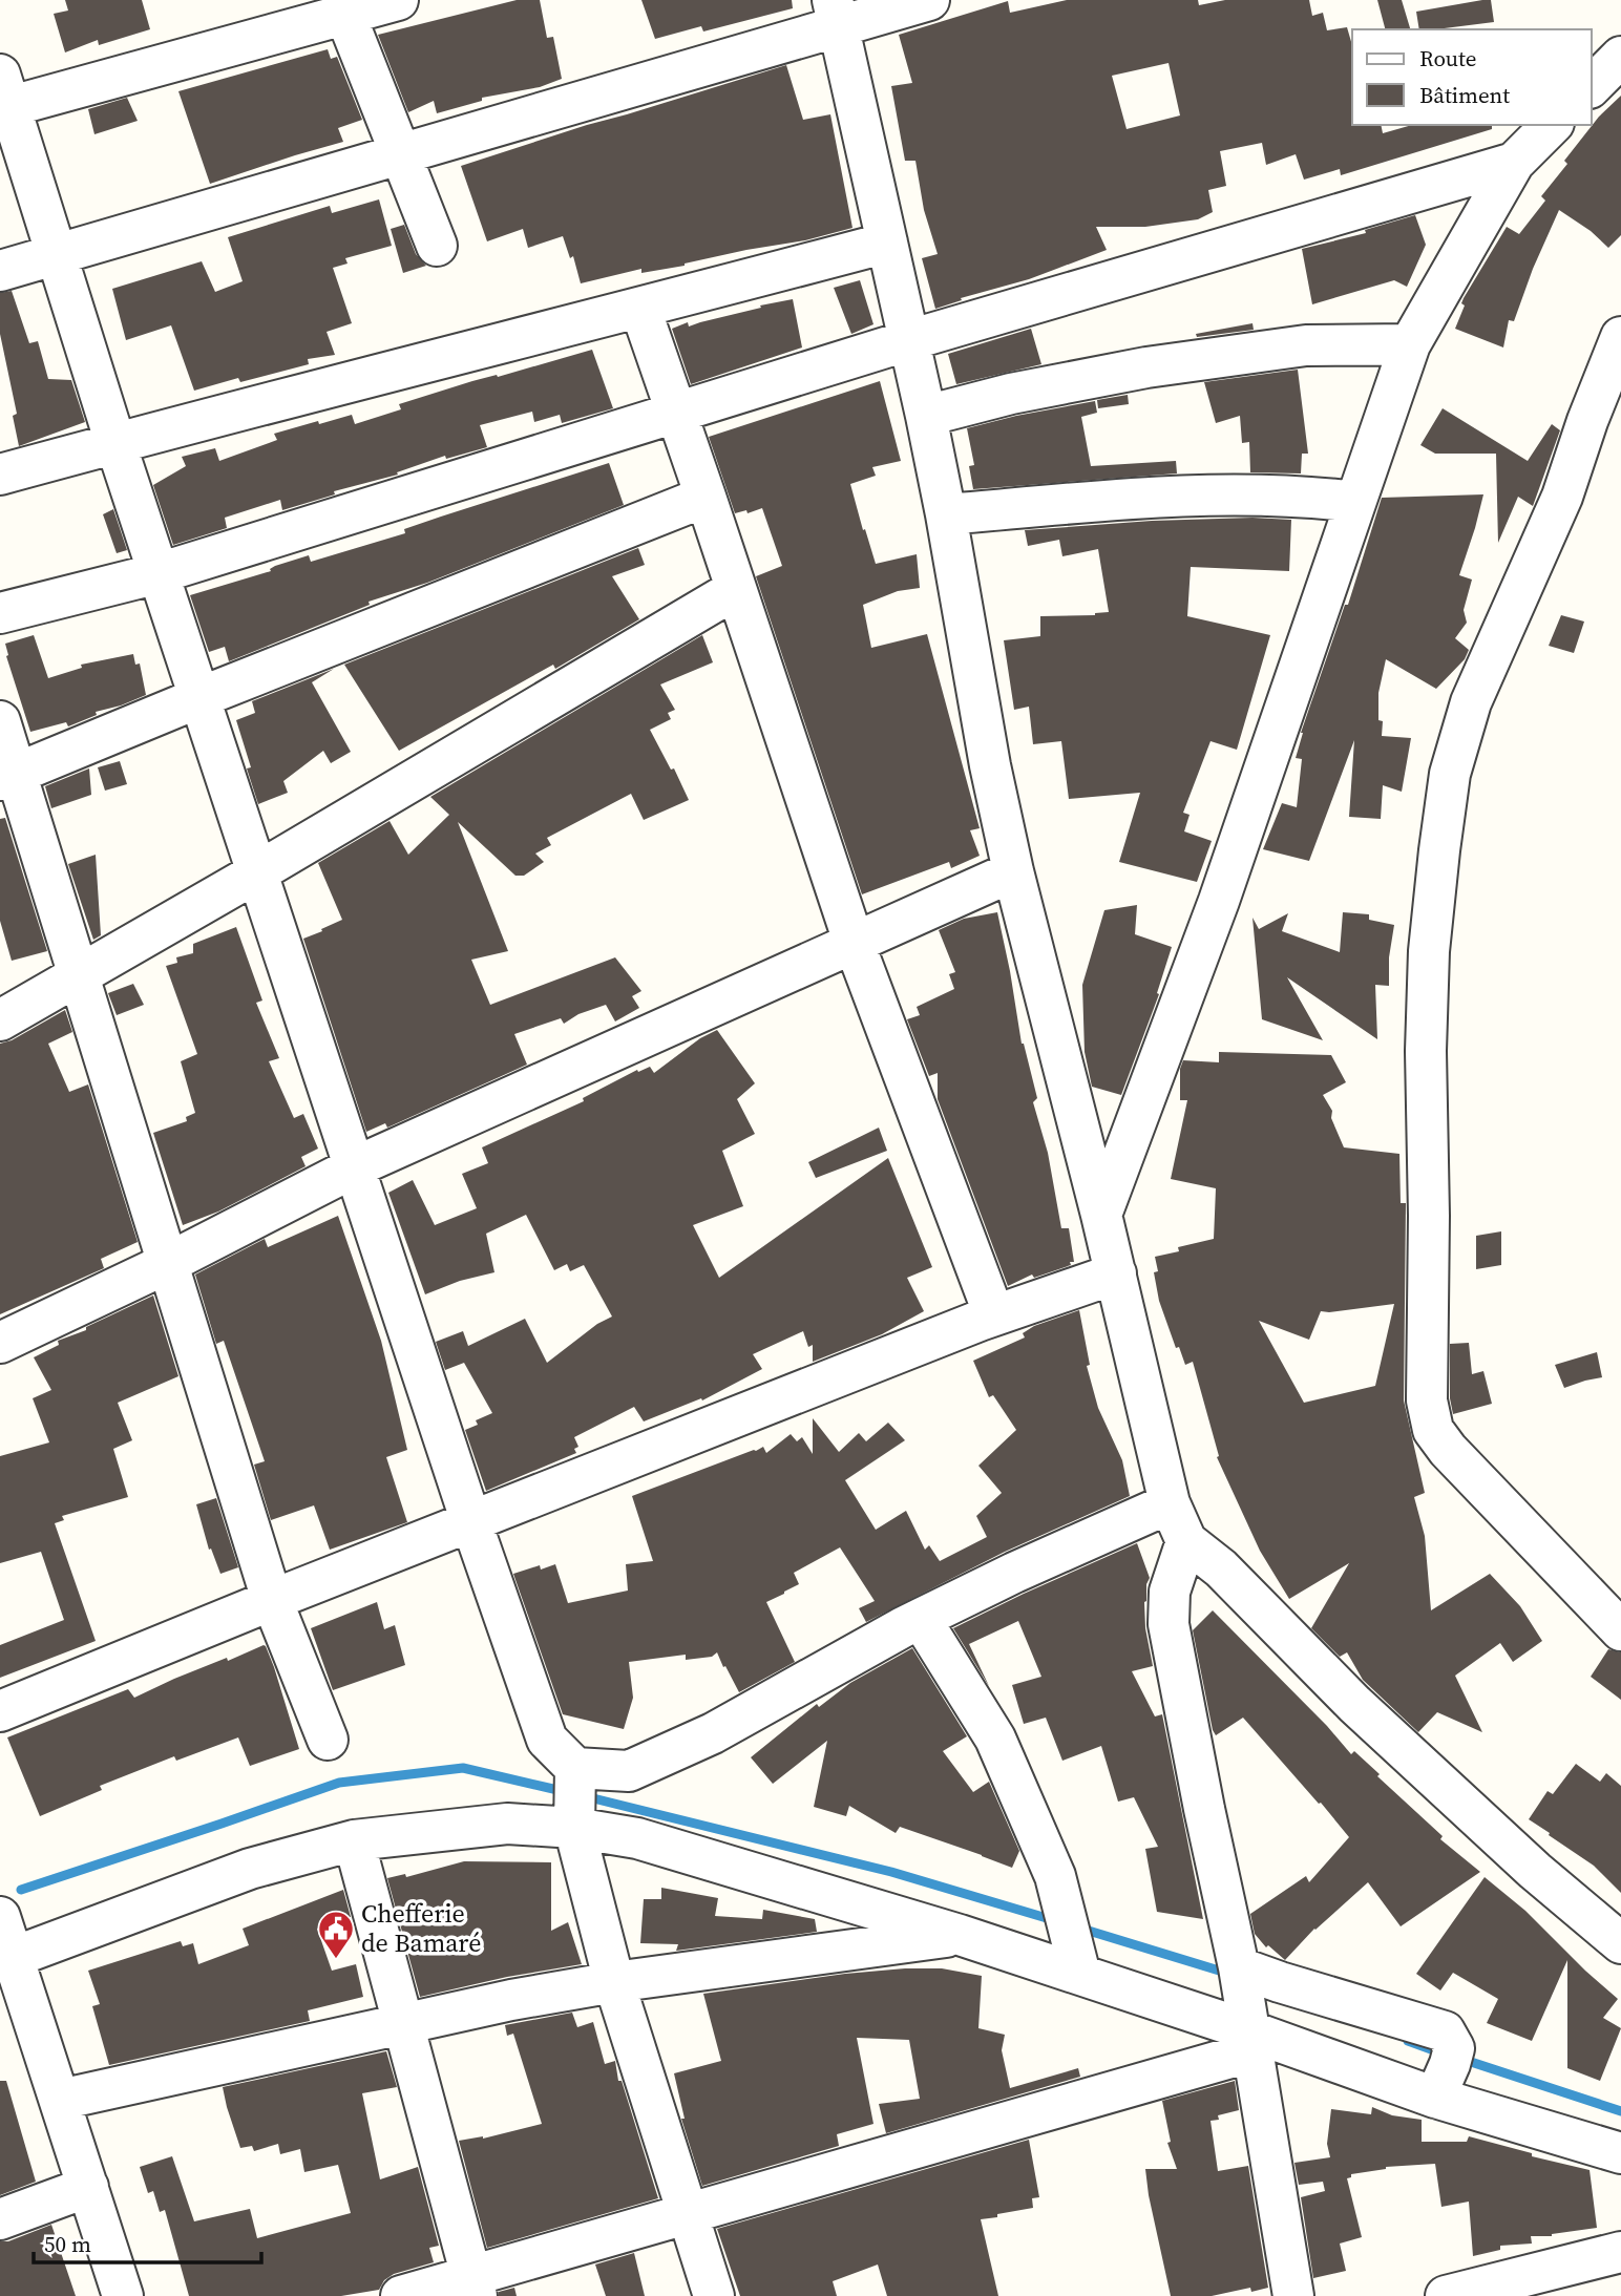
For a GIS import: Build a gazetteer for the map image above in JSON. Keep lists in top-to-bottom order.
{
  "places": {
    "public building": ["Chefferie de Bamaré"]
  },
  "legend": ["Route", "Bâtiment"],
  "scale_bar": "50 m"
}
